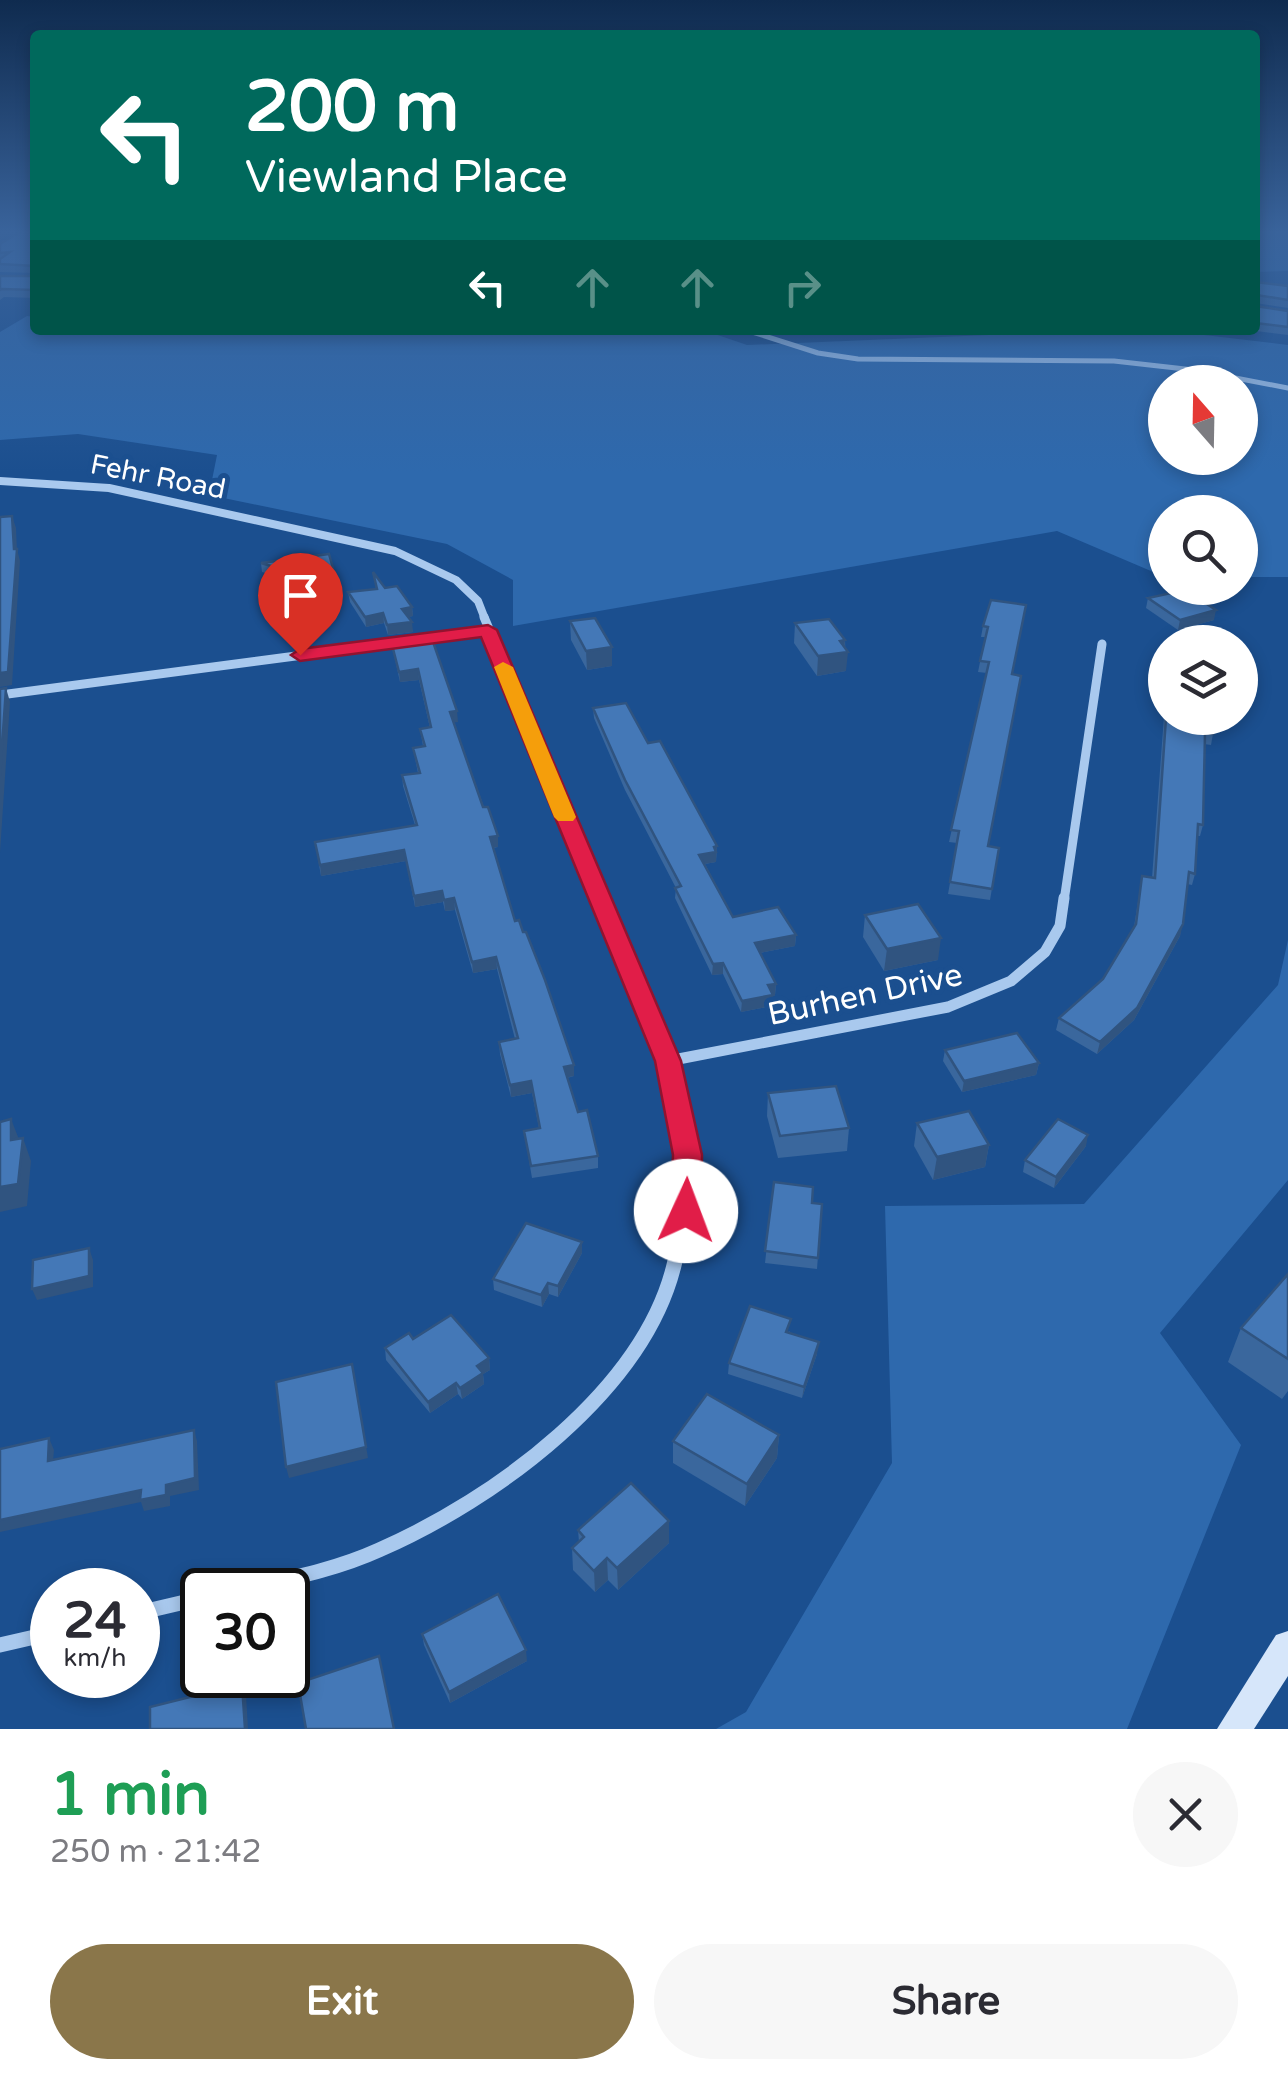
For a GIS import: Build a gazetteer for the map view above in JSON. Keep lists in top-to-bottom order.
{
  "streets": {
    "street": ["Fehr Road", "Burhen Drive"]
  },
  "crossings": [
    ["Fehr Road", "Burhen Drive"]
  ],
  "north": "top",
  "page": {
    "turn": ["200 m", "Viewland Place"],
    "speed": "24 km/h",
    "limit": "30",
    "heading": ["1 min", "250 m · 21:42"],
    "buttons": ["Exit", "Share"]
  }
}
